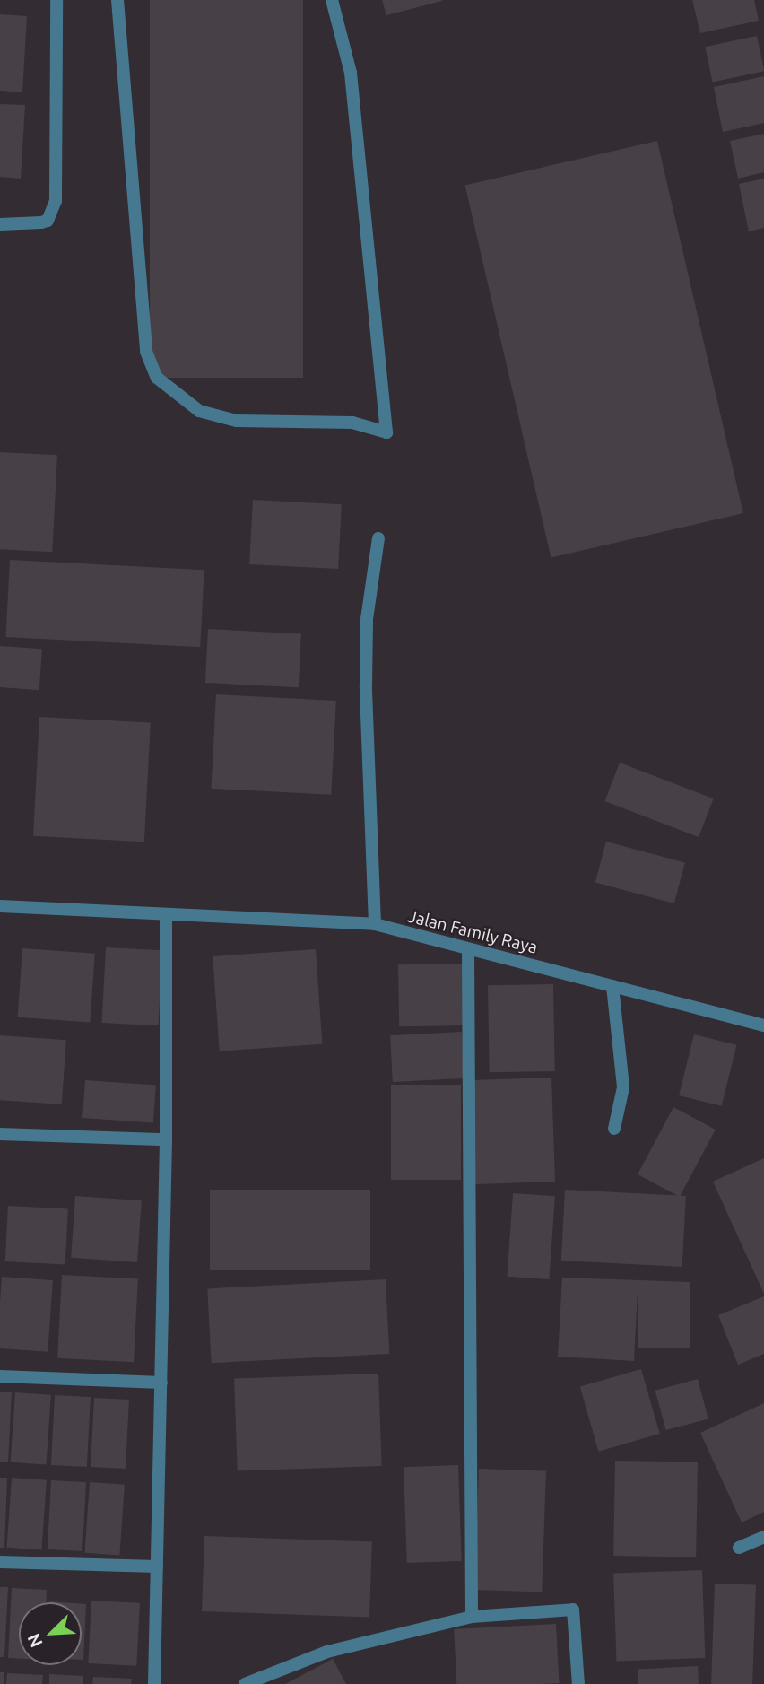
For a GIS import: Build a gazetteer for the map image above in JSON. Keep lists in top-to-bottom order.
{
  "streets": {
    "street": ["Jalan Family Raya"]
  },
  "north": "bottom left"
}
